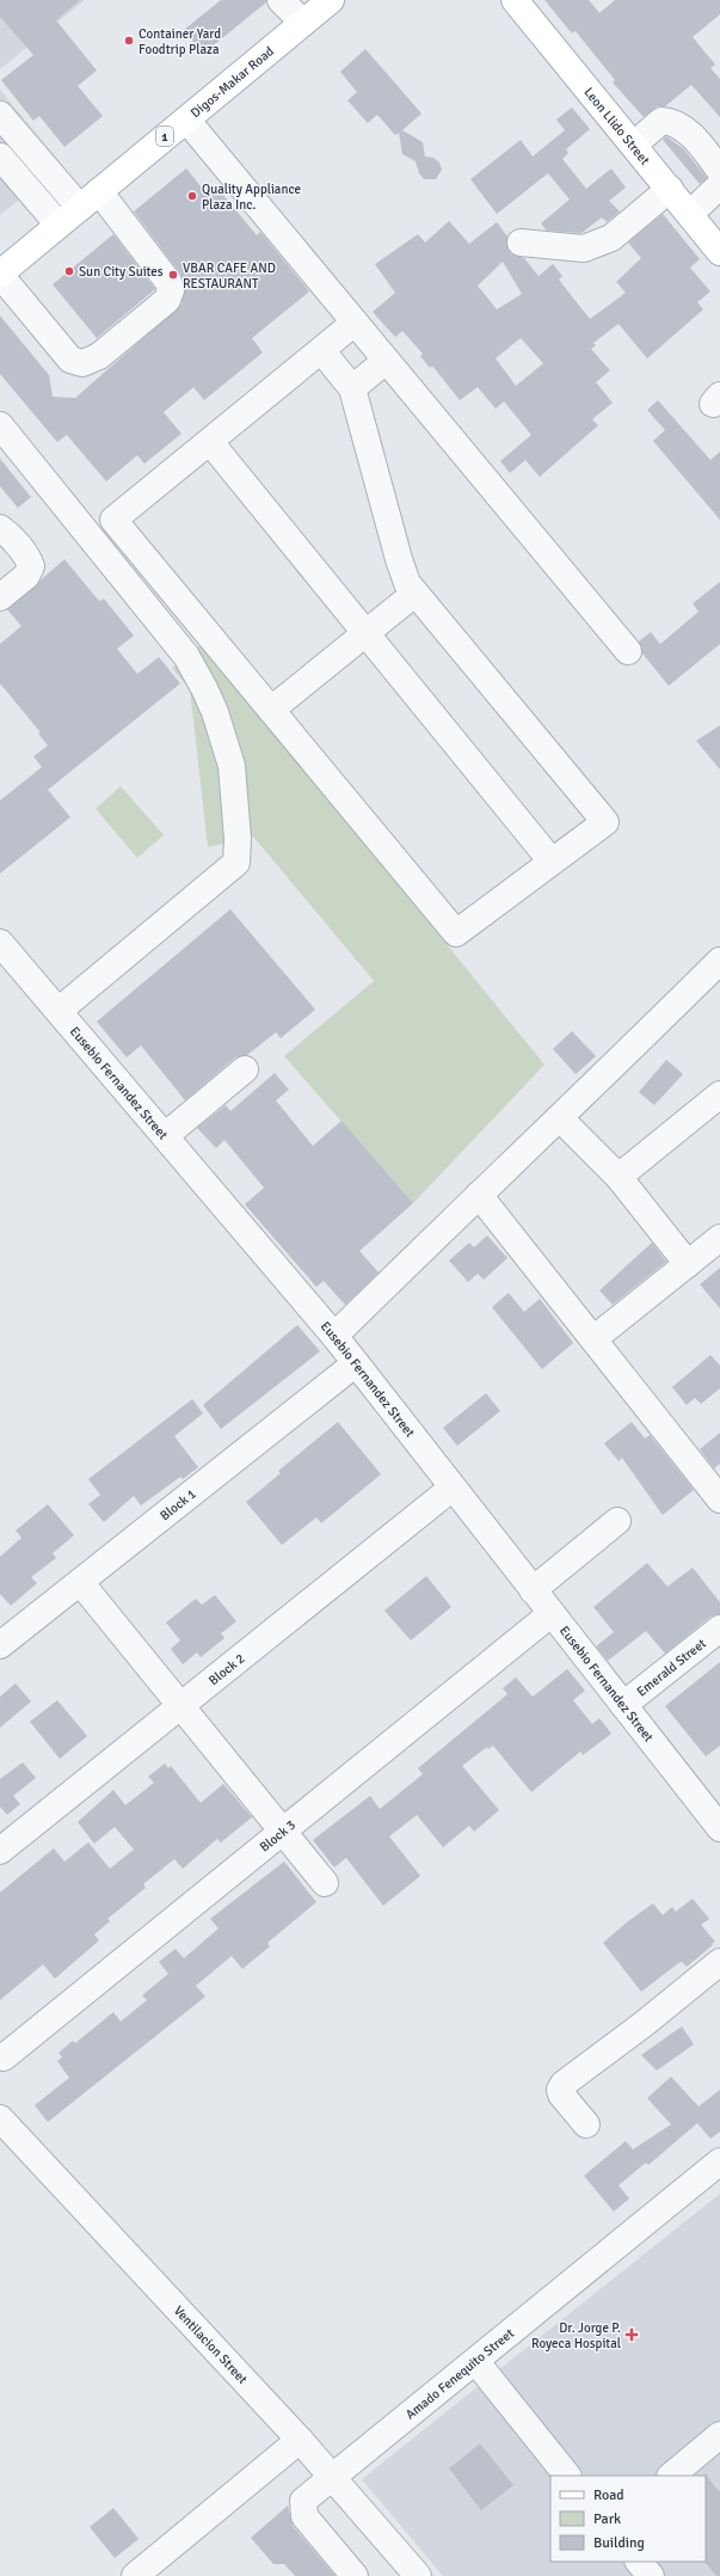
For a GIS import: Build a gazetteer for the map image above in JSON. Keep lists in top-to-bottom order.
{
  "streets": {
    "main road": ["Digos-Makar Road", "Leon Llido Street", "1"],
    "street": [
      "Eusebio Fernandez Street",
      "Block 1",
      "Emerald Street",
      "Block 2",
      "Block 3",
      "Ventilacion Street",
      "Amado Fenequito Street"
    ]
  },
  "crossings": [
    ["Eusebio Fernandez Street", "Block 1"],
    ["Eusebio Fernandez Street", "Emerald Street"],
    ["Eusebio Fernandez Street", "Block 2"],
    ["Eusebio Fernandez Street", "Block 3"],
    ["Ventilacion Street", "Amado Fenequito Street"]
  ],
  "places": {
    "other": [
      "Container Yard Foodtrip Plaza",
      "Quality Appliance Plaza Inc.",
      "Sun City Suites",
      "VBAR CAFE AND RESTAURANT"
    ],
    "health": ["Dr. Jorge P. Royeca Hospital"]
  },
  "legend": ["Road", "Park", "Building"]
}
